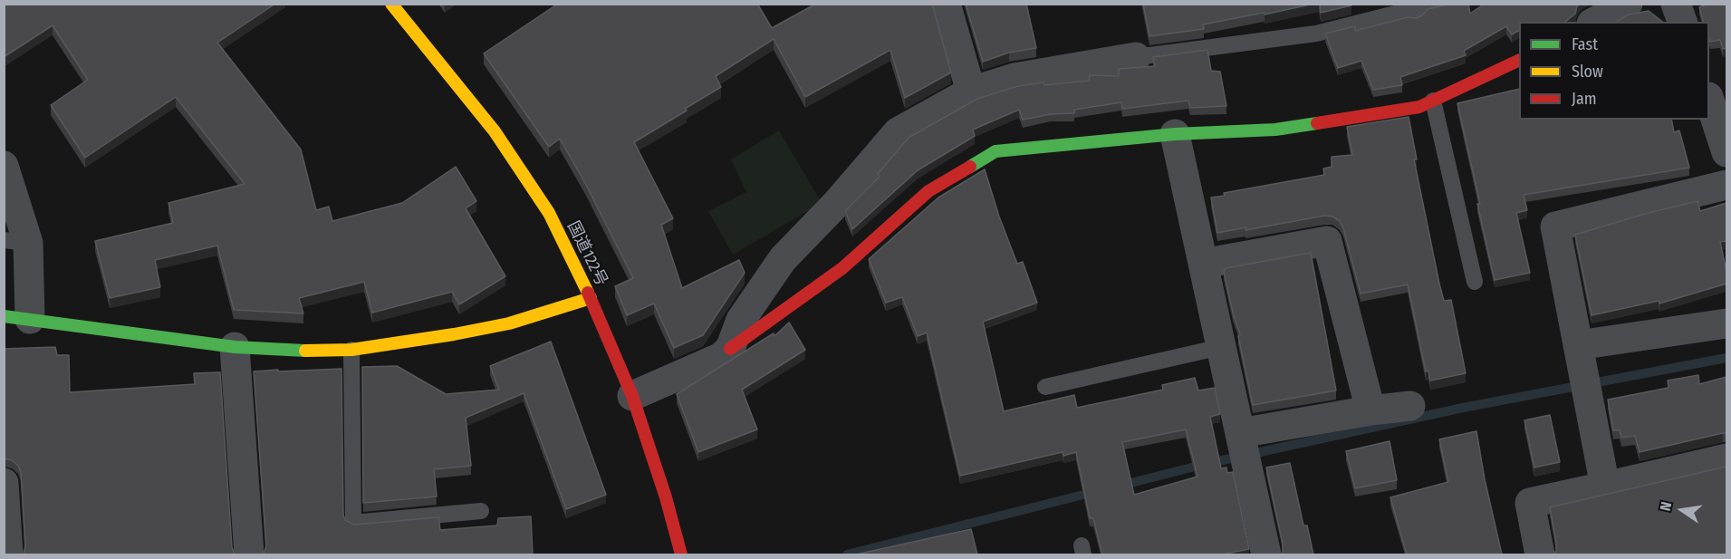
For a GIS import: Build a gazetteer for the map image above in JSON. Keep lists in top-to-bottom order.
{
  "streets": {
    "main road": ["国道122号"]
  },
  "legend": ["Fast", "Slow", "Jam"],
  "north": "left"
}
